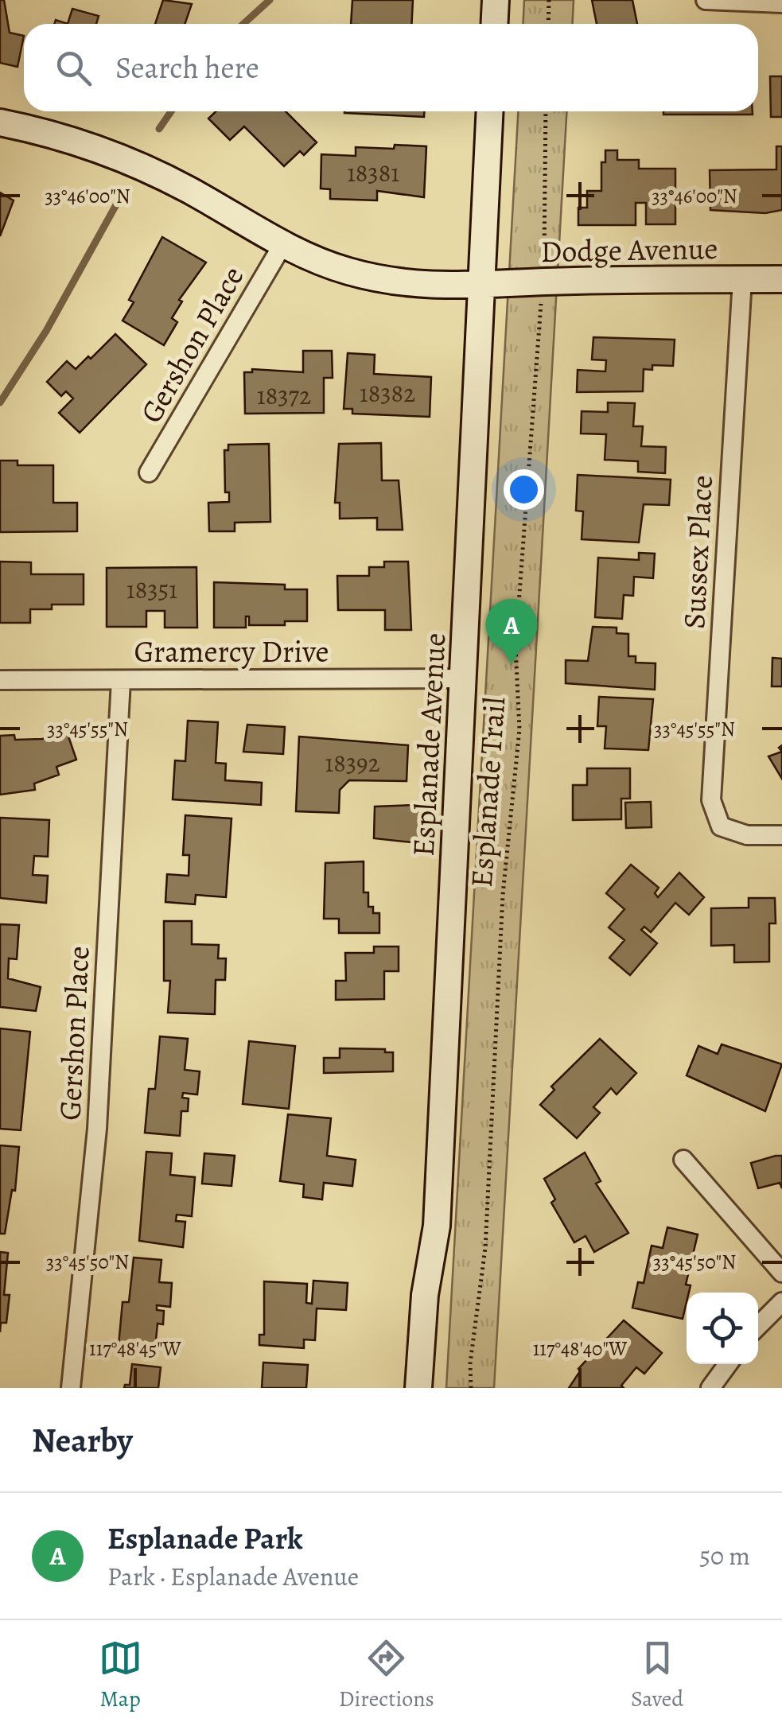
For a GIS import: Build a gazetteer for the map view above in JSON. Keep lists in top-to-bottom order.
{
  "streets": {
    "street": [
      "Dodge Avenue",
      "Gershon Place",
      "Sussex Place",
      "Gramercy Drive",
      "Esplanade Avenue"
    ],
    "path": ["Esplanade Trail"]
  },
  "crossings": [
    ["Dodge Avenue", "Gershon Place"],
    ["Dodge Avenue", "Sussex Place"],
    ["Dodge Avenue", "Esplanade Avenue"],
    ["Dodge Avenue", "Esplanade Trail"],
    ["Gershon Place", "Gramercy Drive"],
    ["Gramercy Drive", "Esplanade Avenue"]
  ],
  "house_numbers": [
    "18381",
    "18382",
    "18372",
    "18351",
    "18392"
  ],
  "page": {
    "search": "Search here",
    "pins": "A",
    "heading": "Nearby",
    "list": [
      {
        "mark": "A",
        "name": "Esplanade Park",
        "note": "Park · Esplanade Avenue",
        "value": "50 m"
      }
    ],
    "nav": ["Map", "Directions", "Saved"]
  },
  "coordinates": [
    "33°46'00\"N",
    "33°45'55\"N",
    "33°45'50\"N",
    "117°48'45\"W",
    "117°48'40\"W"
  ]
}
